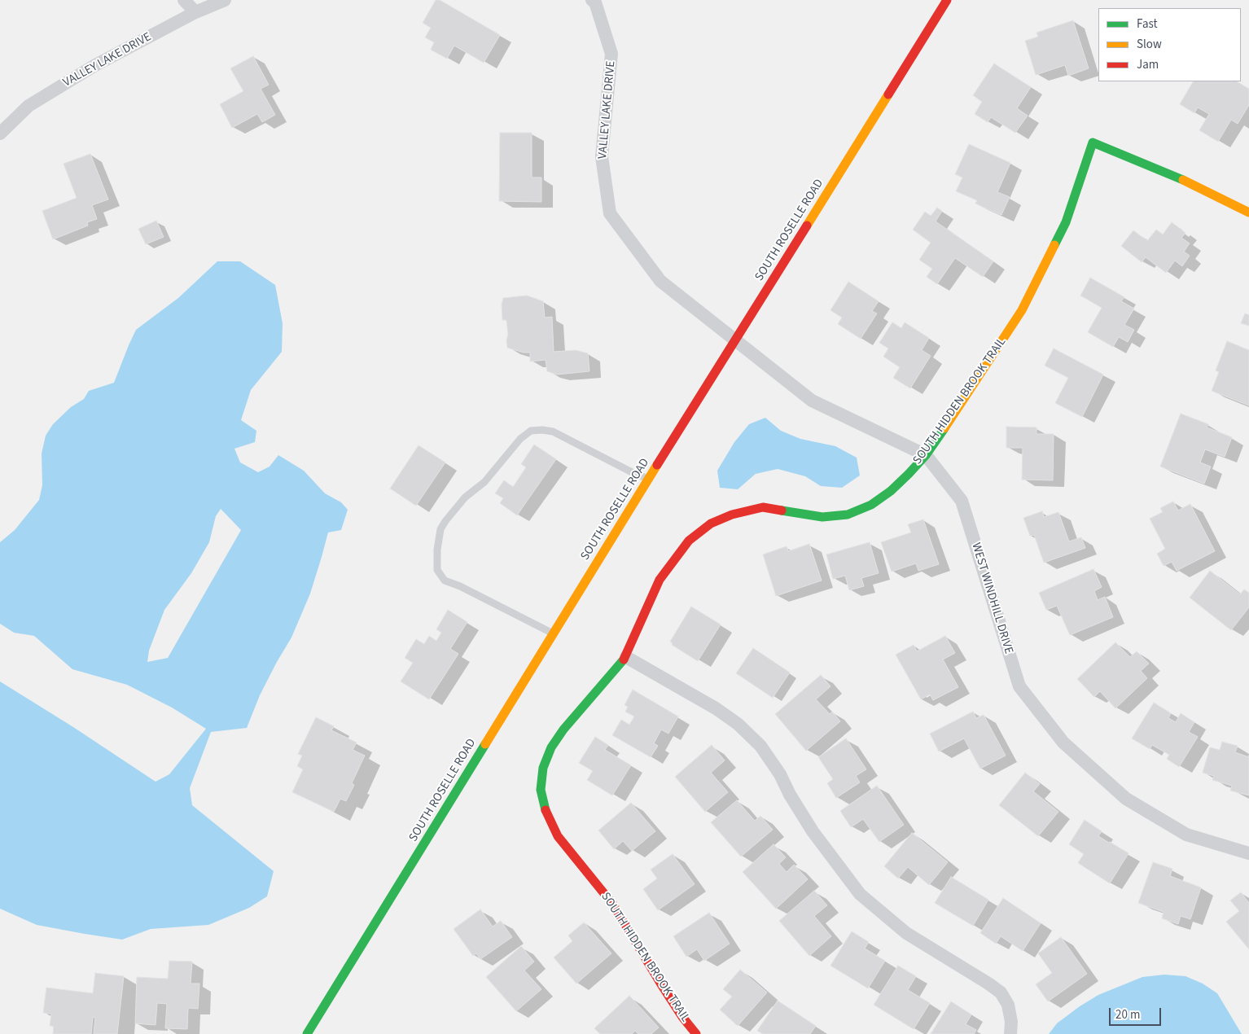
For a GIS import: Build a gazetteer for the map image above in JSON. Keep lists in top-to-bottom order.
{
  "streets": {
    "street": [
      "VALLEY LAKE DRIVE",
      "SOUTH ROSELLE ROAD",
      "SOUTH HIDDEN BROOK TRAIL",
      "WEST WINDHILL DRIVE"
    ]
  },
  "crossings": [
    ["VALLEY LAKE DRIVE", "SOUTH ROSELLE ROAD"],
    ["VALLEY LAKE DRIVE", "WEST WINDHILL DRIVE"],
    ["SOUTH ROSELLE ROAD", "WEST WINDHILL DRIVE"],
    ["SOUTH HIDDEN BROOK TRAIL", "WEST WINDHILL DRIVE"]
  ],
  "legend": ["Fast", "Slow", "Jam"],
  "scale_bar": "20 m"
}
